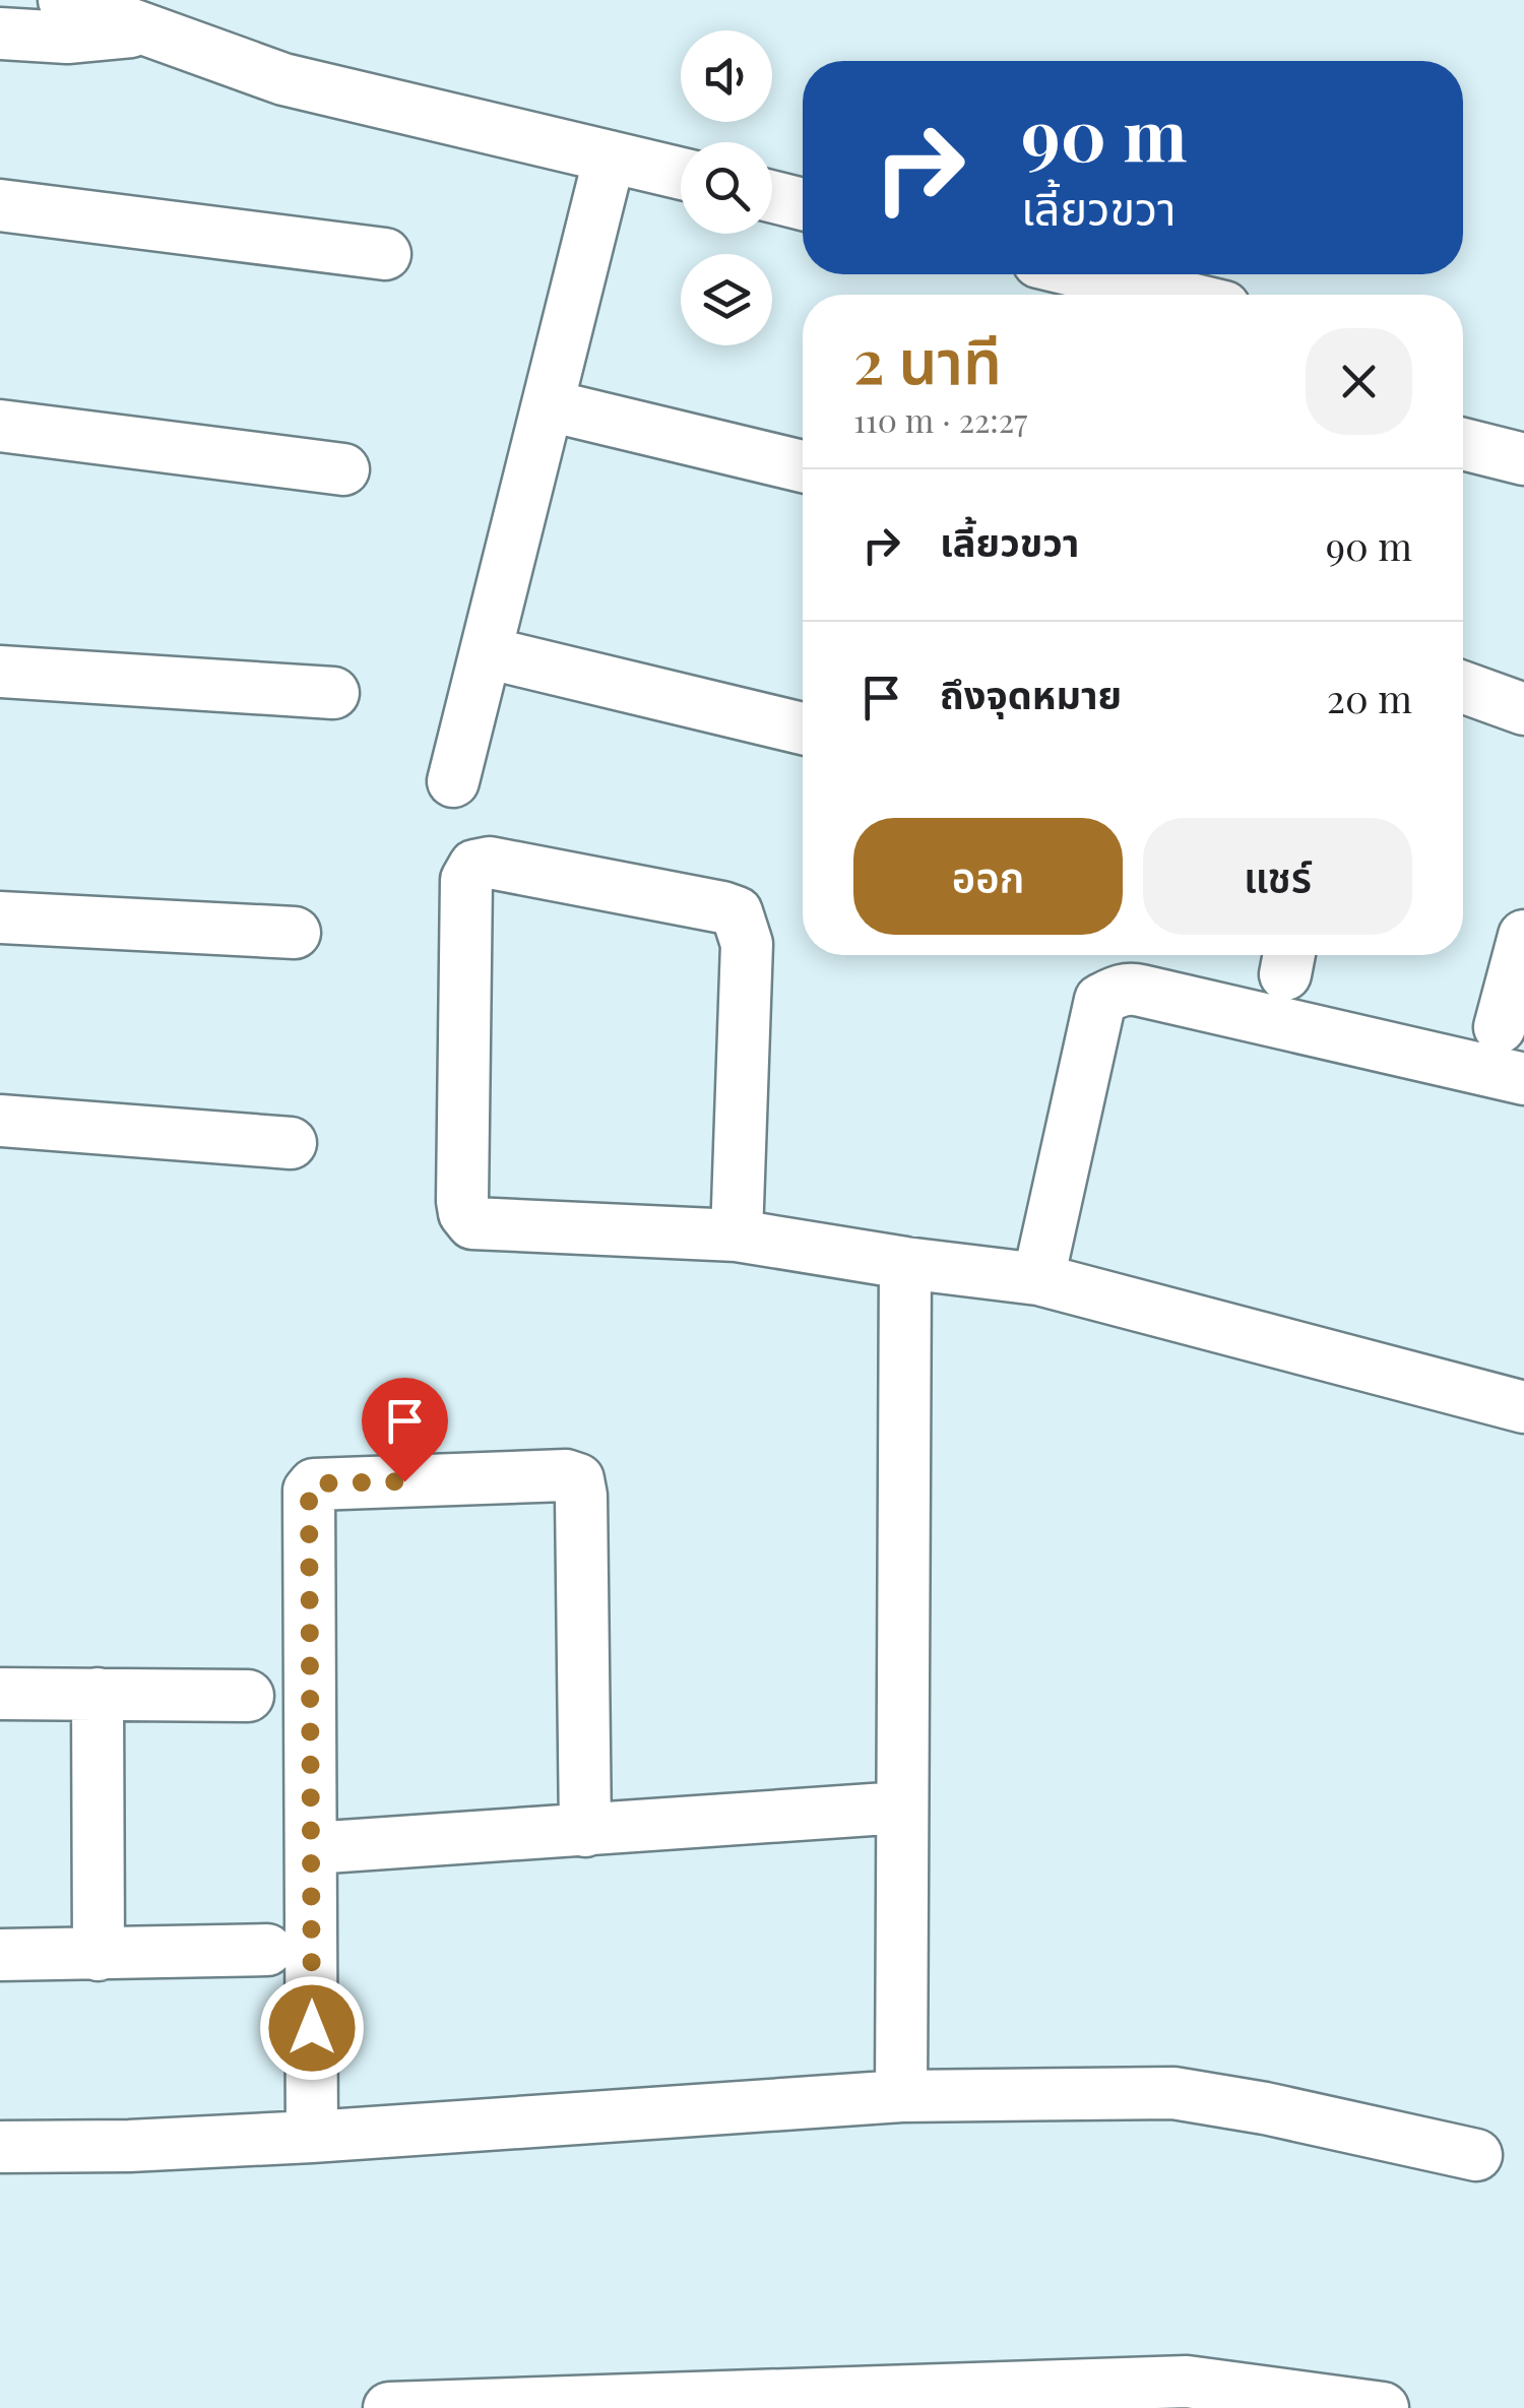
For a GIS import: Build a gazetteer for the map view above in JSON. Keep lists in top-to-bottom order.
{
  "page": {
    "turn": ["90 m", "เลี้ยวขวา"],
    "heading": ["2 นาที", "110 m · 22:27"],
    "list": [
      {
        "name": "เลี้ยวขวา",
        "value": "90 m"
      },
      {
        "name": "ถึงจุดหมาย",
        "value": "20 m"
      }
    ],
    "buttons": ["ออก", "แชร์"]
  }
}
